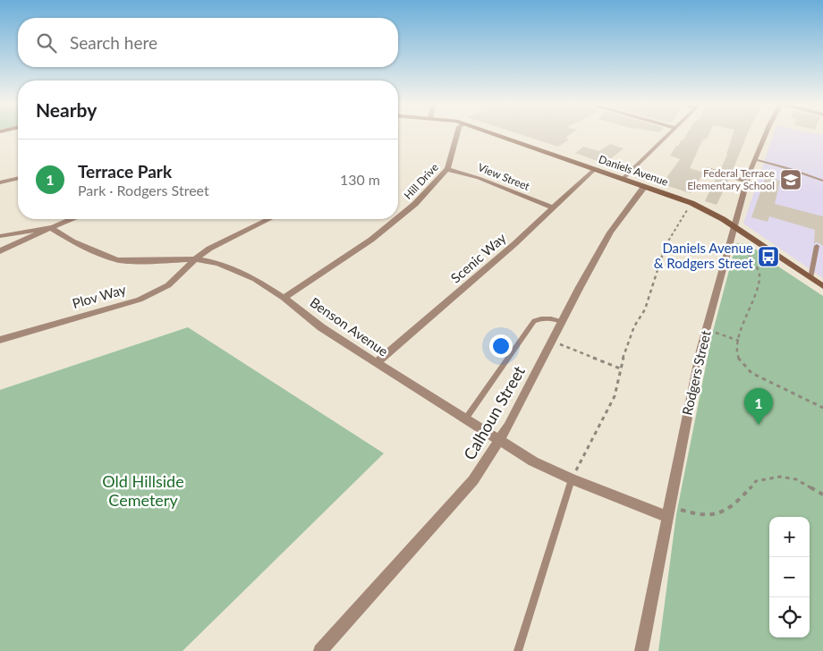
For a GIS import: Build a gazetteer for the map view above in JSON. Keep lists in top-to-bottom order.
{
  "streets": {
    "street": [
      "Daniels Avenue",
      "View Street",
      "Hill Drive",
      "Scenic Way",
      "Plov Way",
      "Benson Avenue",
      "Rodgers Street",
      "Calhoun Street"
    ]
  },
  "crossings": [
    ["Daniels Avenue", "Scenic Way"],
    ["Daniels Avenue", "Rodgers Street"],
    ["Daniels Avenue", "Calhoun Street"],
    ["View Street", "Hill Drive"],
    ["View Street", "Scenic Way"],
    ["Hill Drive", "Benson Avenue"],
    ["Scenic Way", "Benson Avenue"],
    ["Plov Way", "Benson Avenue"],
    ["Benson Avenue", "Rodgers Street"],
    ["Benson Avenue", "Calhoun Street"]
  ],
  "parks": ["Old Hillside Cemetery"],
  "places": {
    "school or university": ["Federal Terrace Elementary School"],
    "bus stop": ["Daniels Avenue & Rodgers Street"]
  },
  "page": {
    "search": "Search here",
    "heading": "Nearby",
    "list": [
      {
        "mark": "1",
        "name": "Terrace Park",
        "note": "Park · Rodgers Street",
        "value": "130 m"
      }
    ],
    "pins": "1",
    "map_buttons": ["+", "−"]
  }
}
